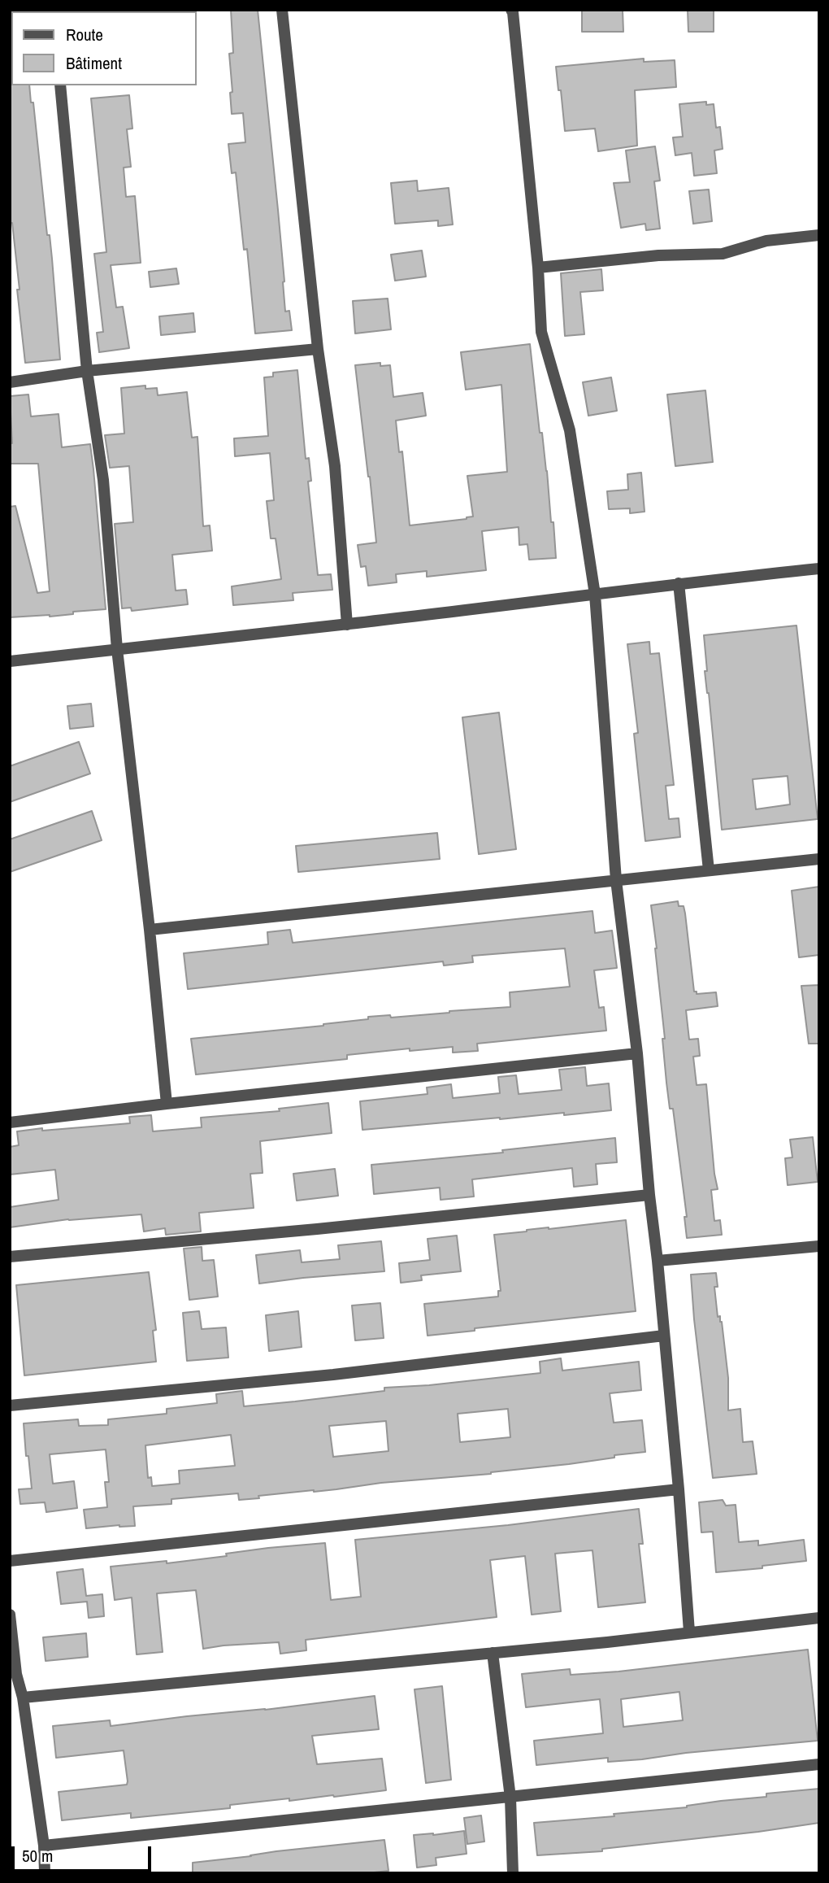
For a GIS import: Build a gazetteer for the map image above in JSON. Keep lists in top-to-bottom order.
{
  "legend": ["Route", "Bâtiment"],
  "scale_bar": "50 m"
}
